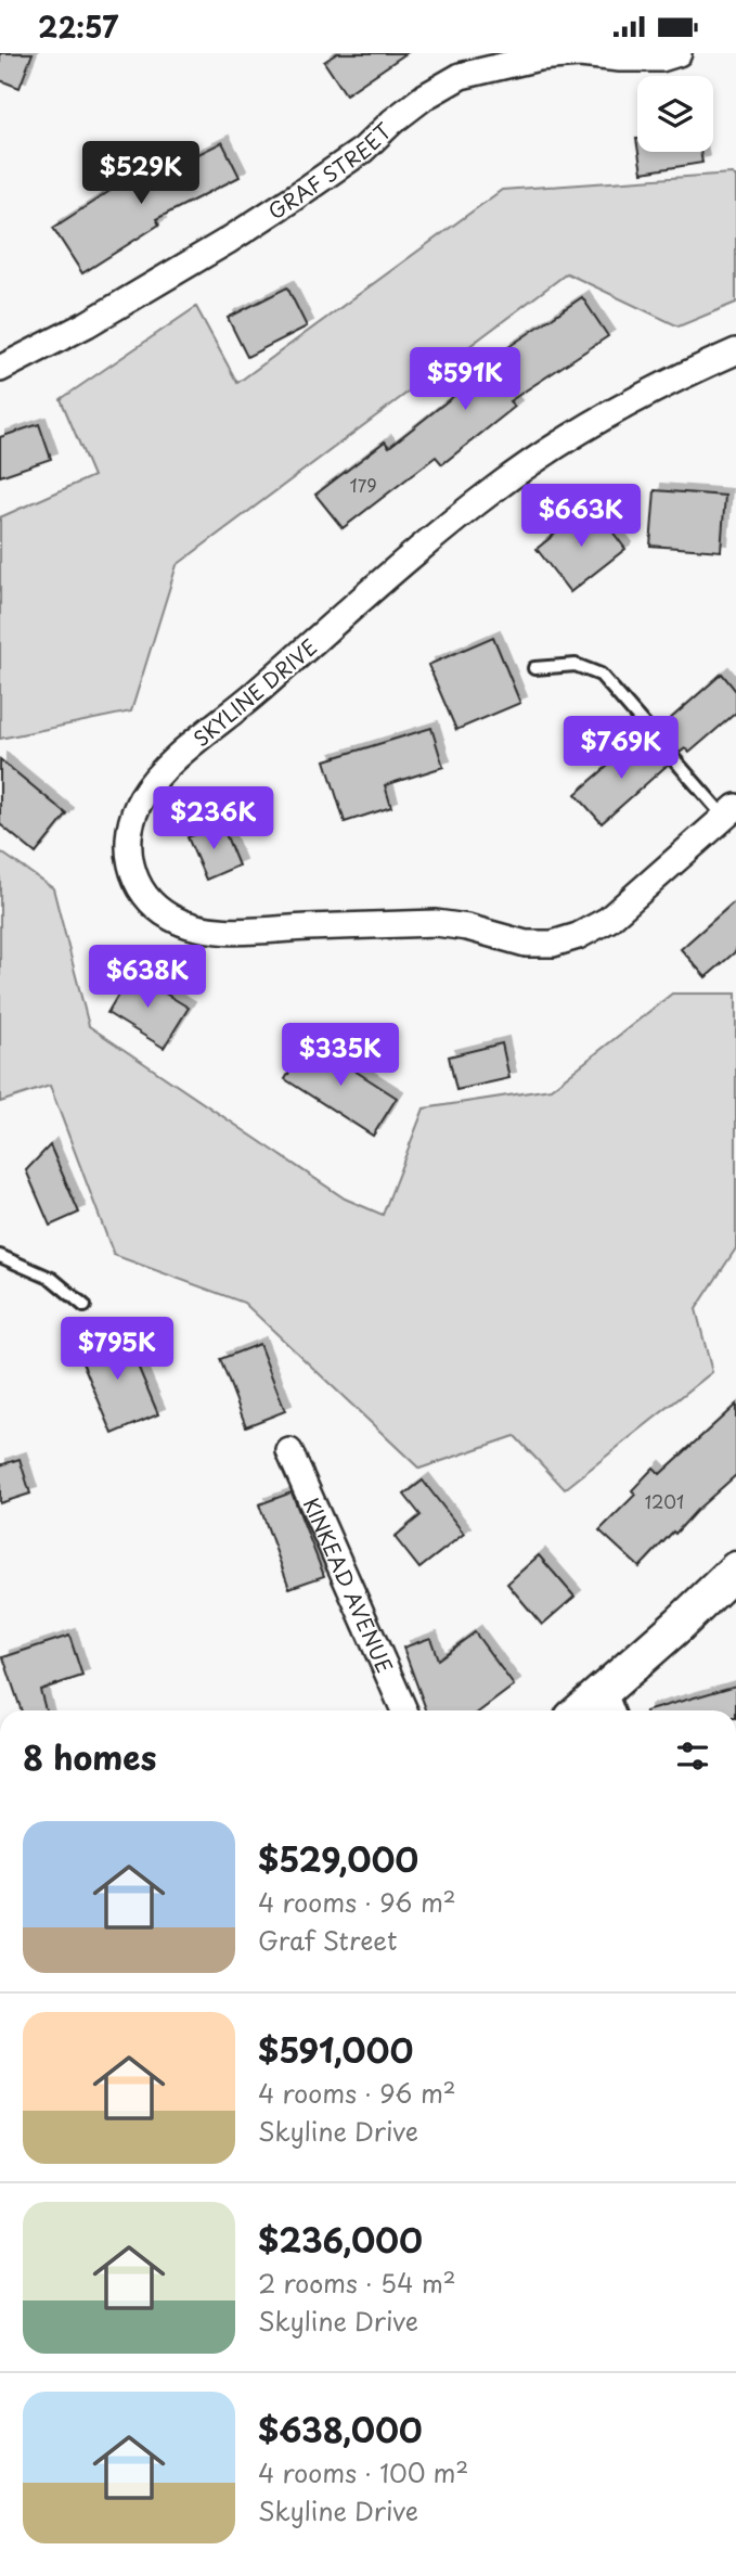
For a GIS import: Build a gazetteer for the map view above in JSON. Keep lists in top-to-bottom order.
{
  "streets": {
    "street": ["GRAF STREET", "SKYLINE DRIVE", "KINKEAD AVENUE"]
  },
  "house_numbers": ["179", "1201"],
  "page": {
    "status": "22:57",
    "price": [
      "$529K",
      "$591K",
      "$663K",
      "$769K",
      "$236K",
      "$638K",
      "$335K",
      "$795K"
    ],
    "heading": "8 homes",
    "list": [
      {
        "name": "$529,000",
        "note": "4 rooms · 96 m² · Graf Street"
      },
      {
        "name": "$591,000",
        "note": "4 rooms · 96 m² · Skyline Drive"
      },
      {
        "name": "$236,000",
        "note": "2 rooms · 54 m² · Skyline Drive"
      },
      {
        "name": "$638,000",
        "note": "4 rooms · 100 m² · Skyline Drive"
      }
    ]
  }
}
